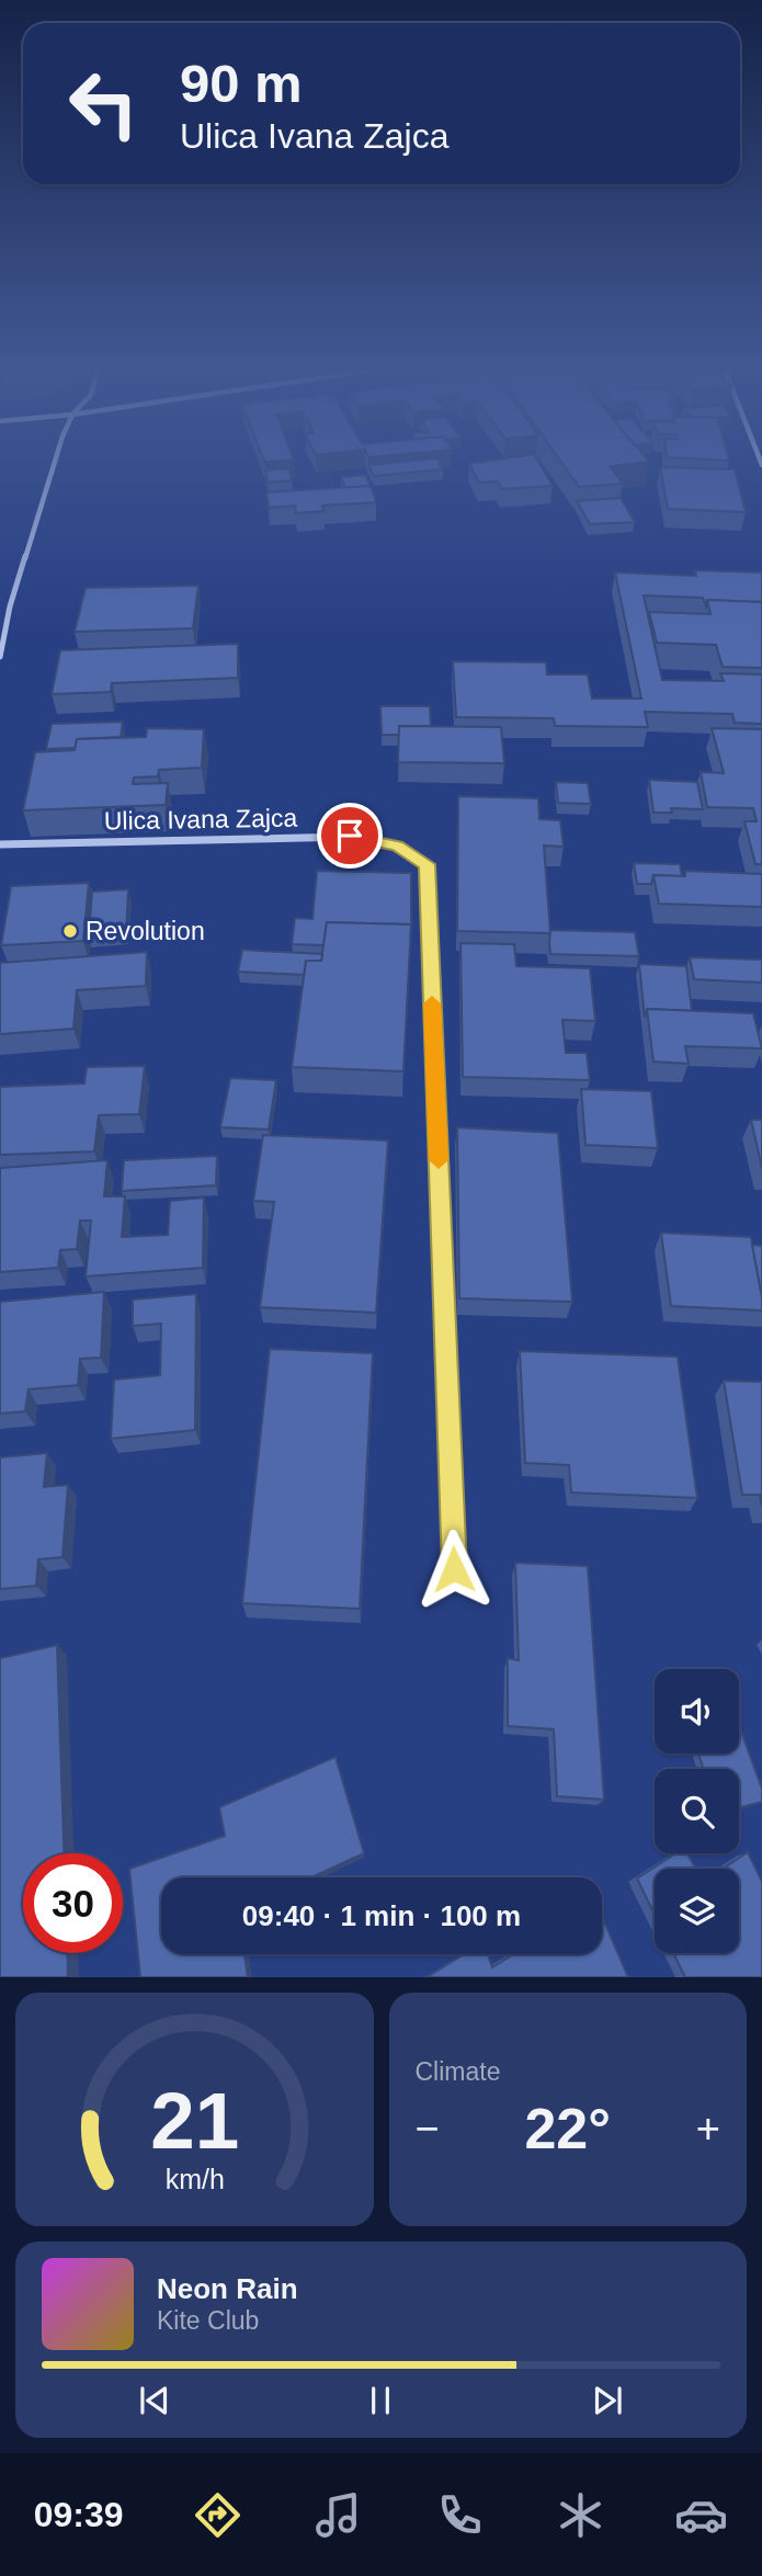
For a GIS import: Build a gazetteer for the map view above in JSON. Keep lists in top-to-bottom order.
{
  "streets": {
    "street": ["Ulica Ivana Zajca"]
  },
  "places": ["Revolution"],
  "page": {
    "turn": ["90 m", "Ulica Ivana Zajca"],
    "limit": "30",
    "trip": "09:40 · 1 min · 100 m",
    "tile": "Climate",
    "heat": ["−", "22°", "+"],
    "song": ["Neon Rain", "Kite Club"],
    "tabs": "09:39",
    "gauge": ["21", "km/h"]
  }
}
